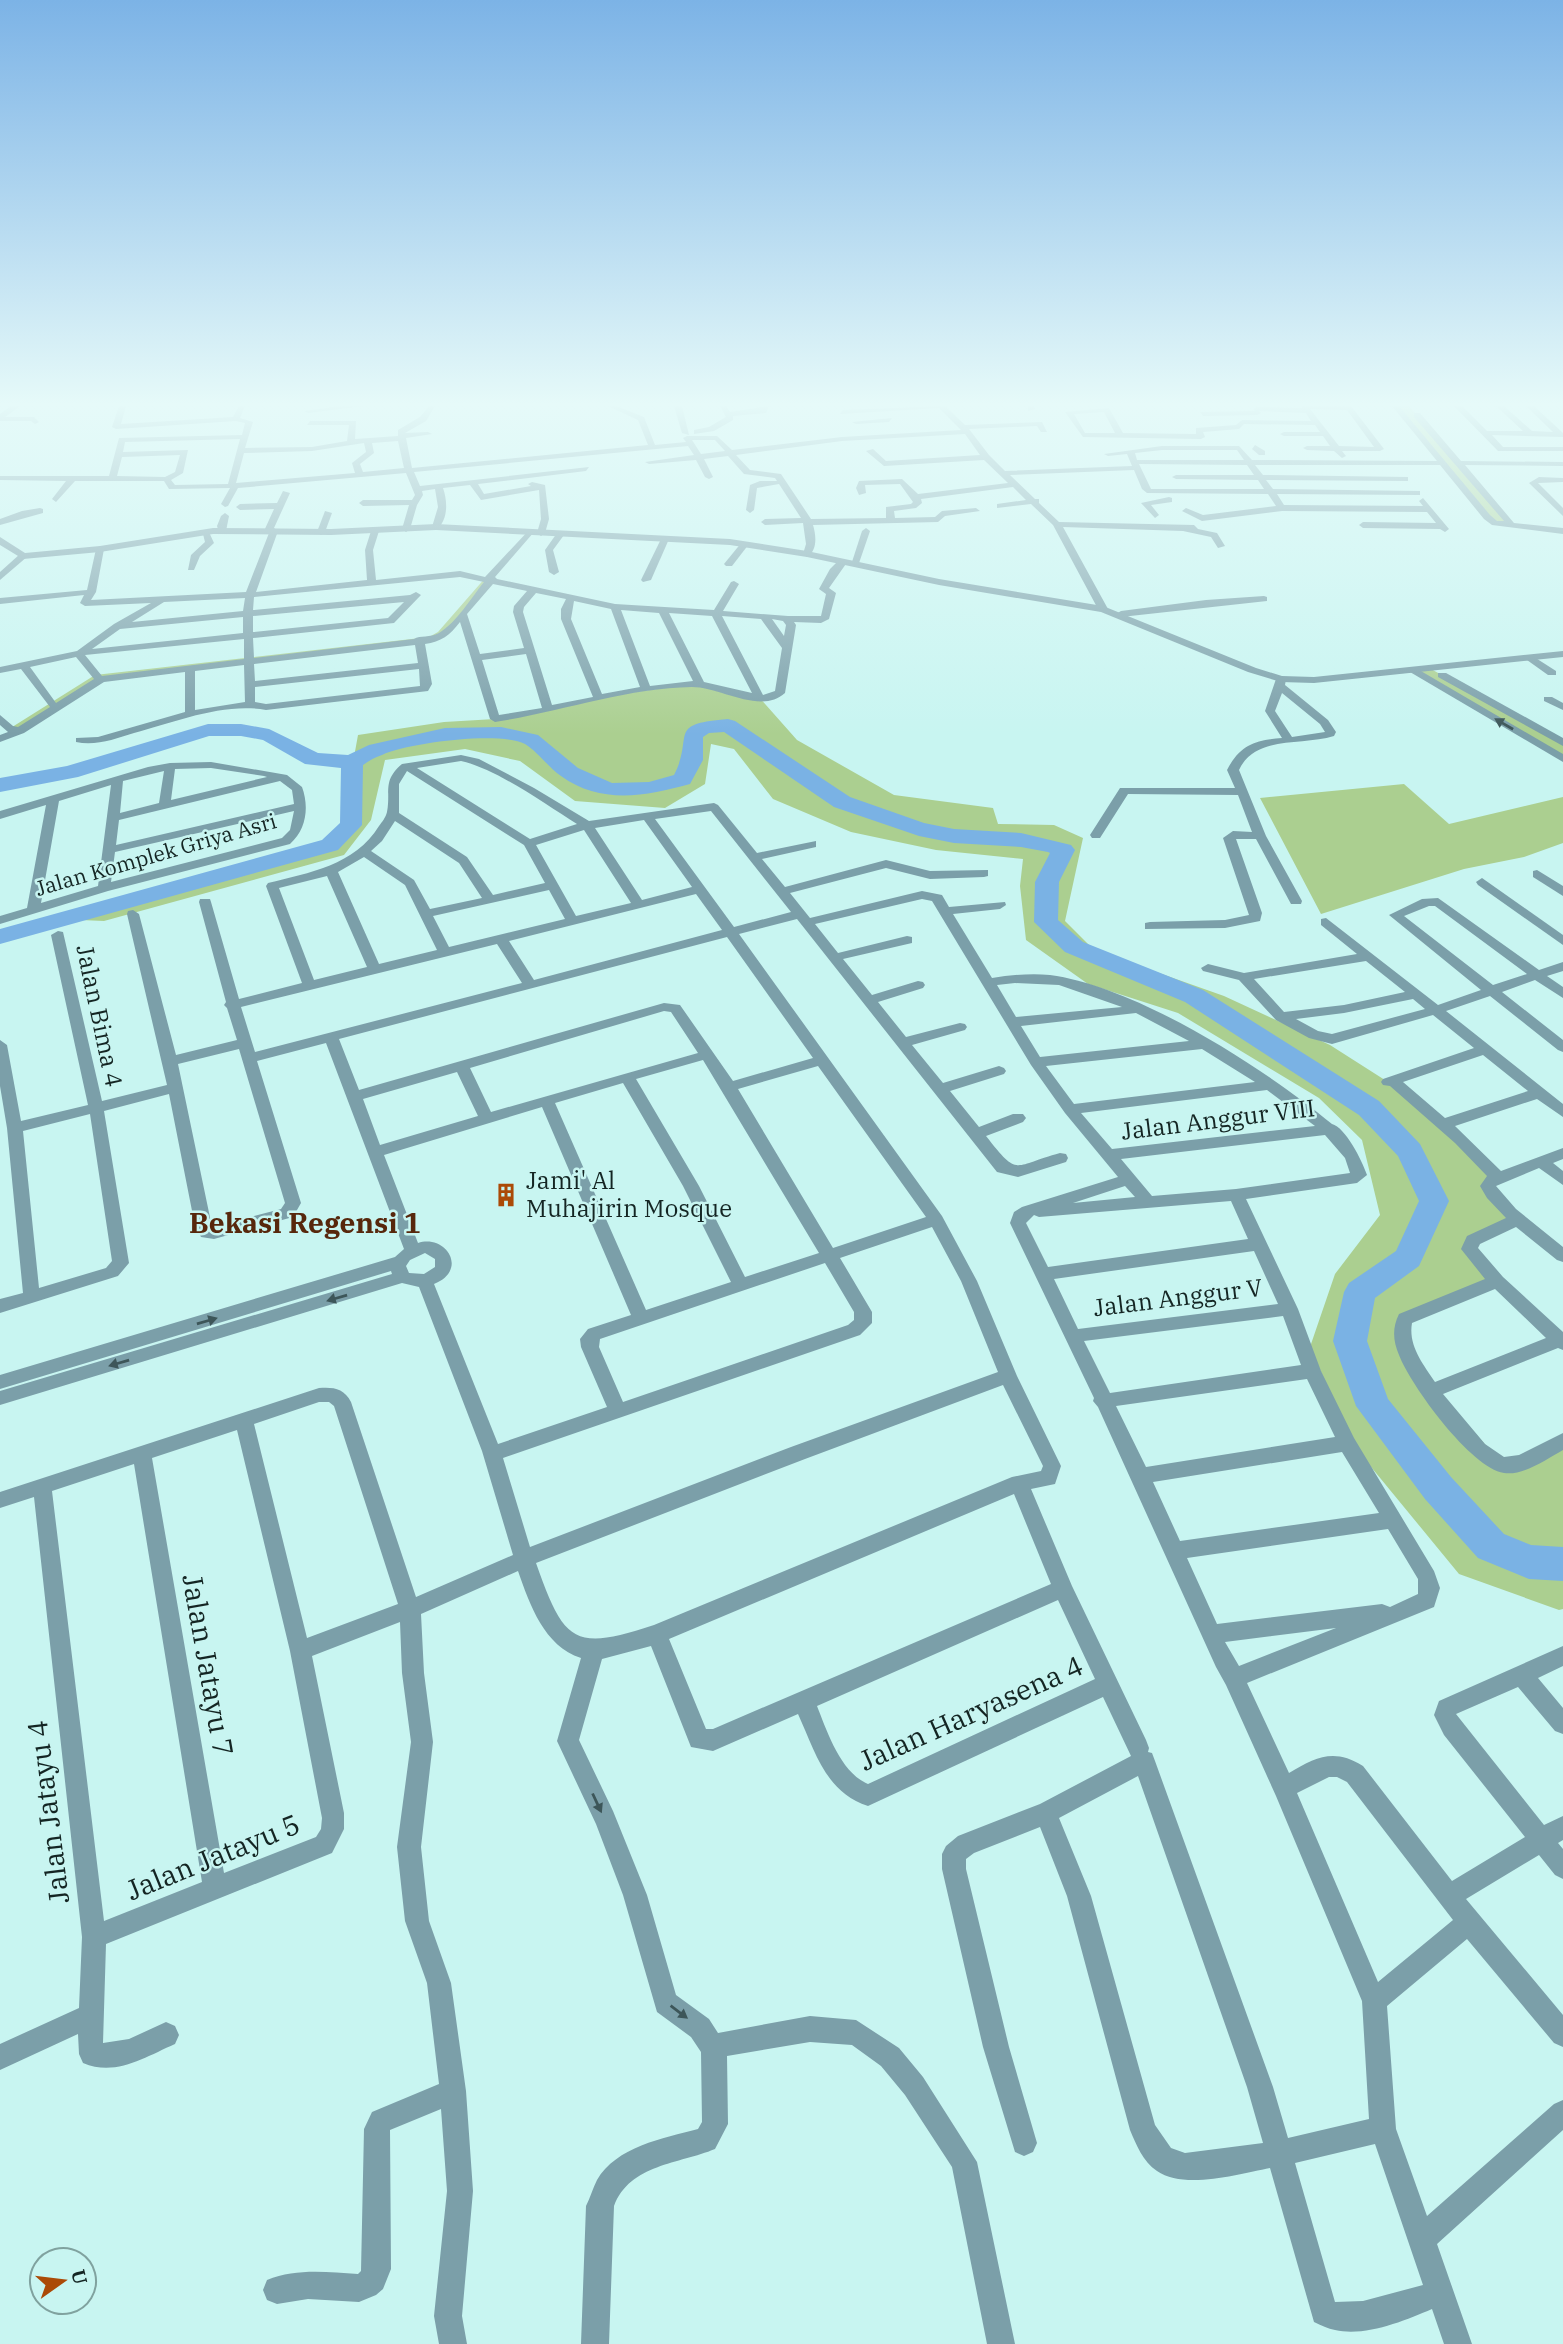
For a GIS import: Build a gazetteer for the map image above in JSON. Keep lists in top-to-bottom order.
{
  "streets": {
    "street": [
      "Jalan Komplek Griya Asri",
      "Jalan Bima 4",
      "Jalan Anggur VIII",
      "Jalan Anggur V",
      "Jalan Jatayu 7",
      "Jalan Haryasena 4",
      "Jalan Jatayu 4",
      "Jalan Jatayu 5"
    ]
  },
  "crossings": [
    ["Jalan Jatayu 7", "Jalan Jatayu 5"],
    ["Jalan Jatayu 4", "Jalan Jatayu 5"]
  ],
  "districts": ["Bekasi Regensi 1"],
  "places": {
    "building": ["Jami' Al Muhajirin Mosque"]
  },
  "north": "right"
}
